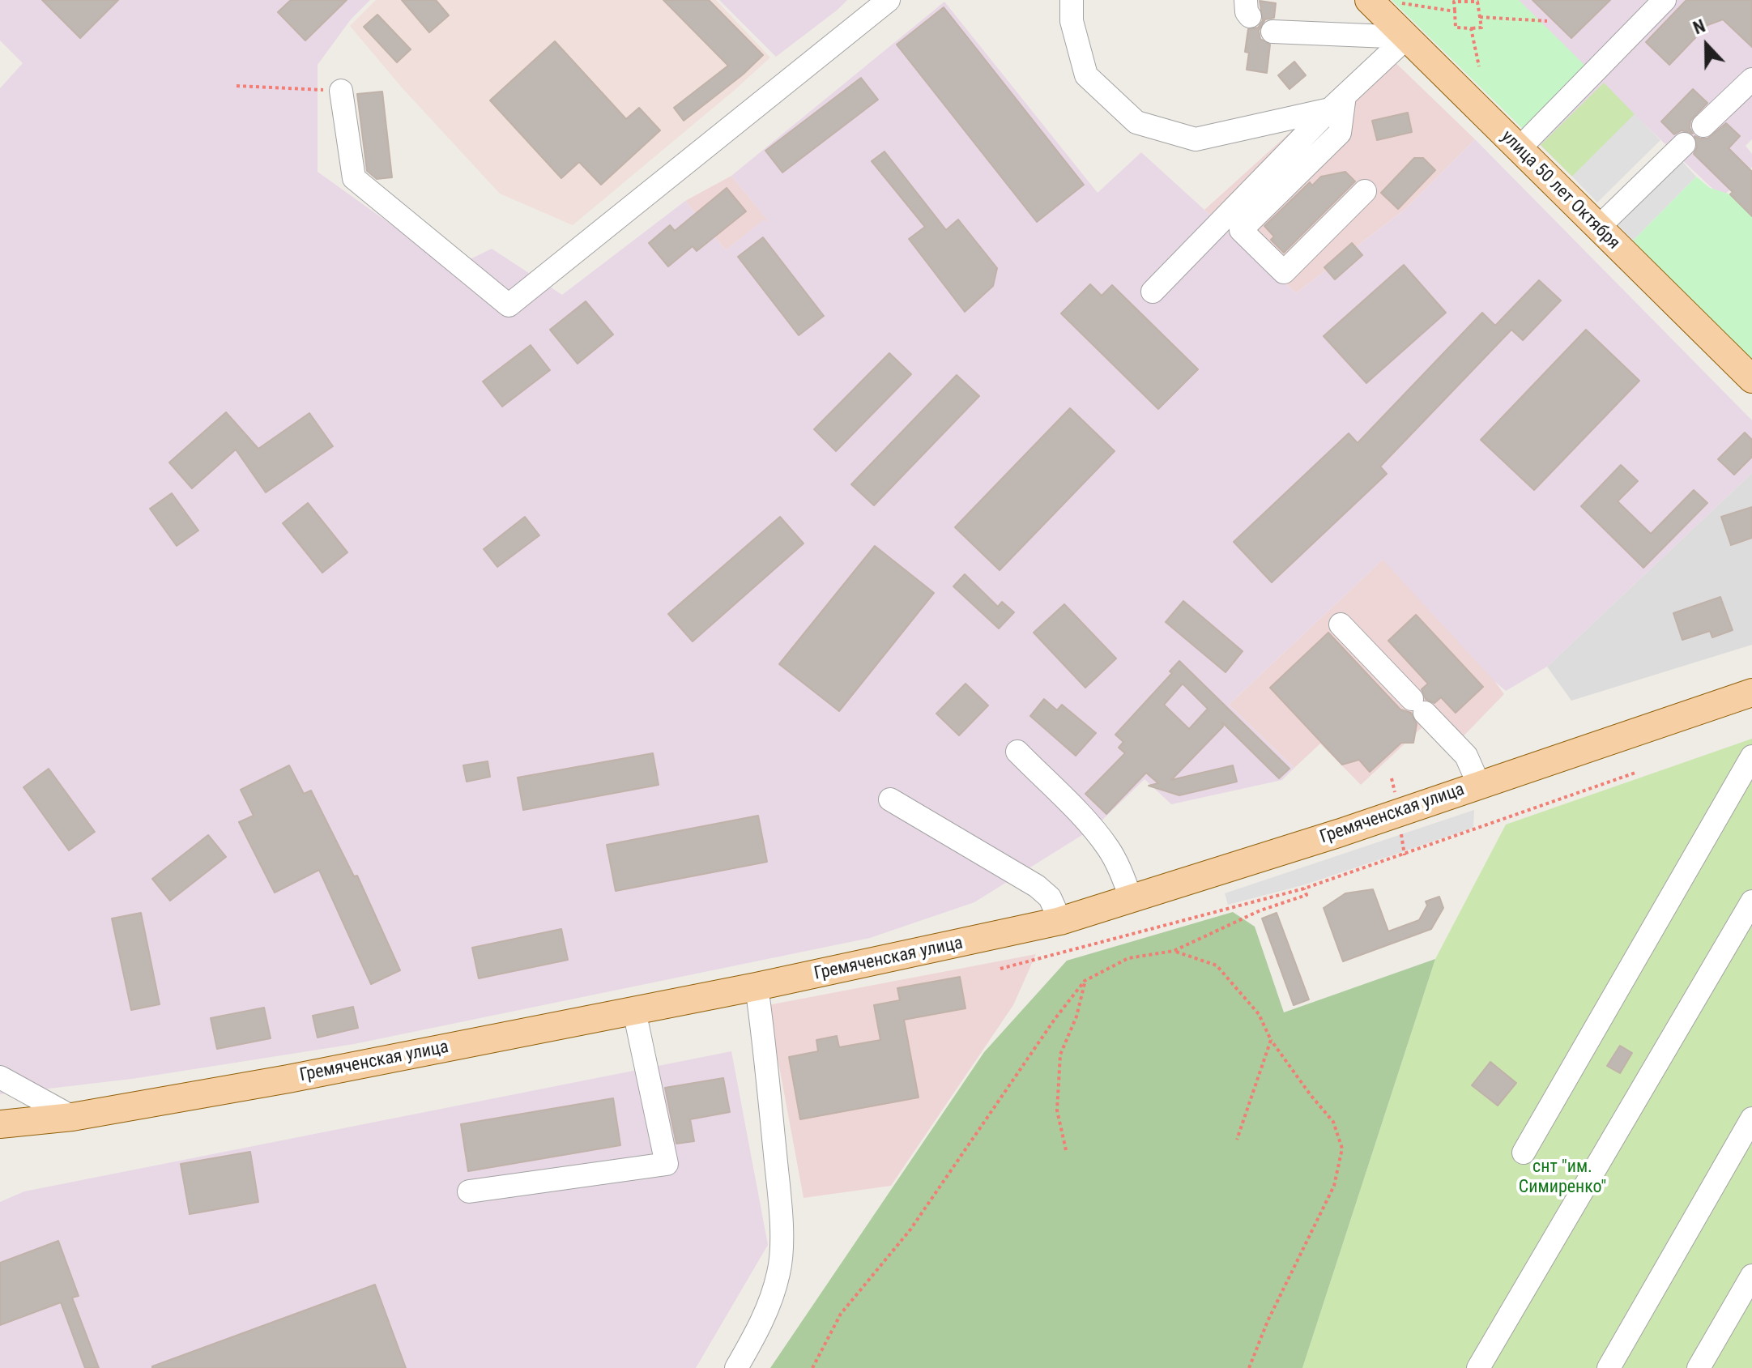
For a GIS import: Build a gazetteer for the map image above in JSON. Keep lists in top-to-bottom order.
{
  "streets": {
    "main road": ["улица 50 лет Октября", "Гремяченская улица"]
  },
  "parks": ["снт \"им. Симиренко\""],
  "north": "top"
}
